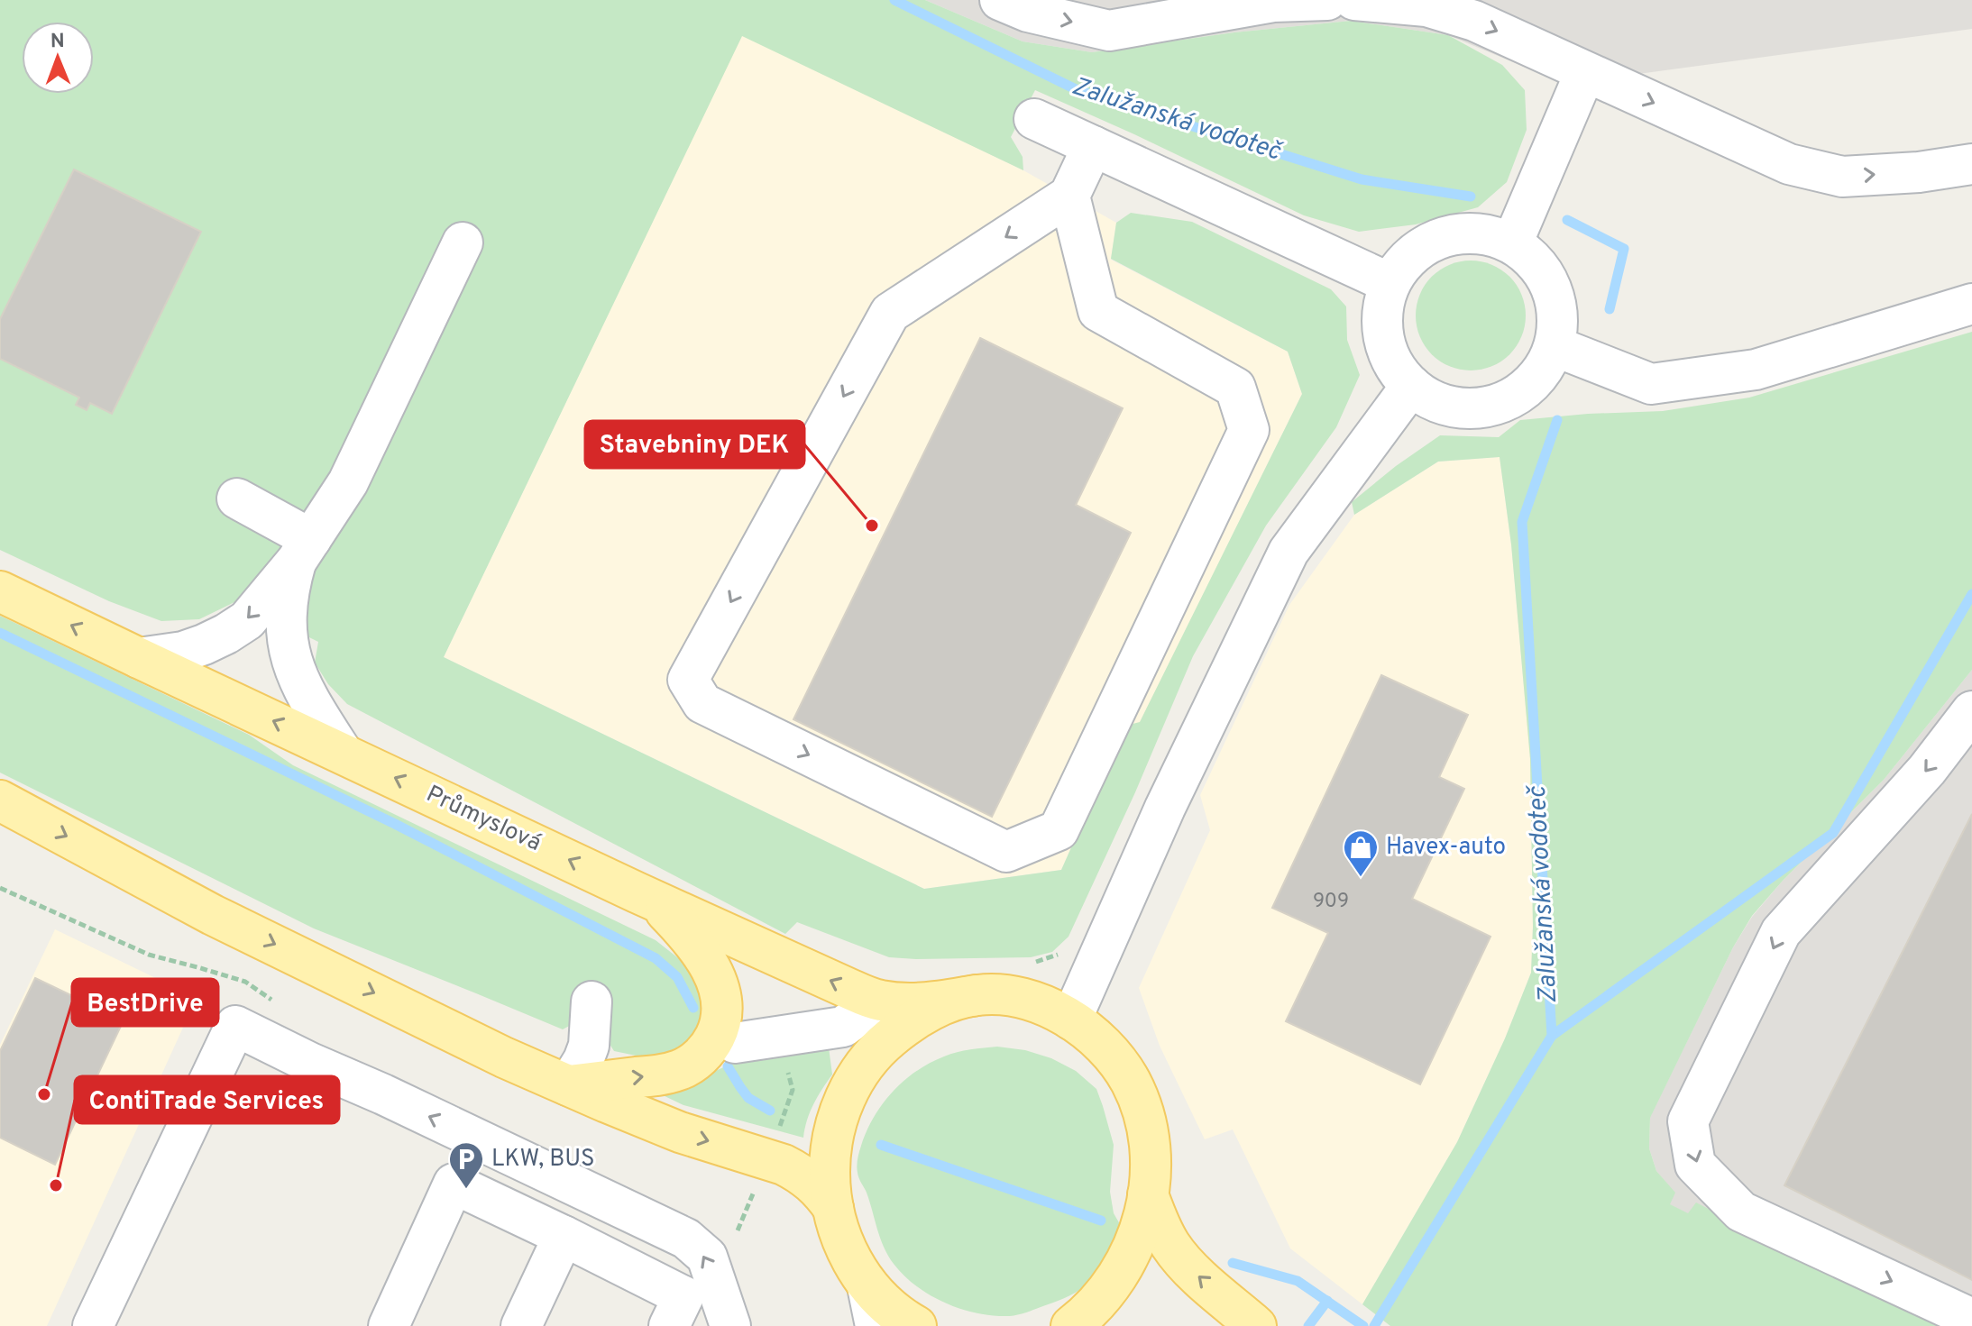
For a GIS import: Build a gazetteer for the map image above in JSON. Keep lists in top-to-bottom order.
{
  "streets": {
    "main road": ["Průmyslová"]
  },
  "water": ["Zalužanská vodoteč"],
  "places": {
    "other": ["Stavebniny DEK", "BestDrive", "ContiTrade Services"],
    "shop": ["Havex-auto"],
    "parking": ["LKW, BUS"]
  },
  "house_numbers": ["909"],
  "north": "top"
}
